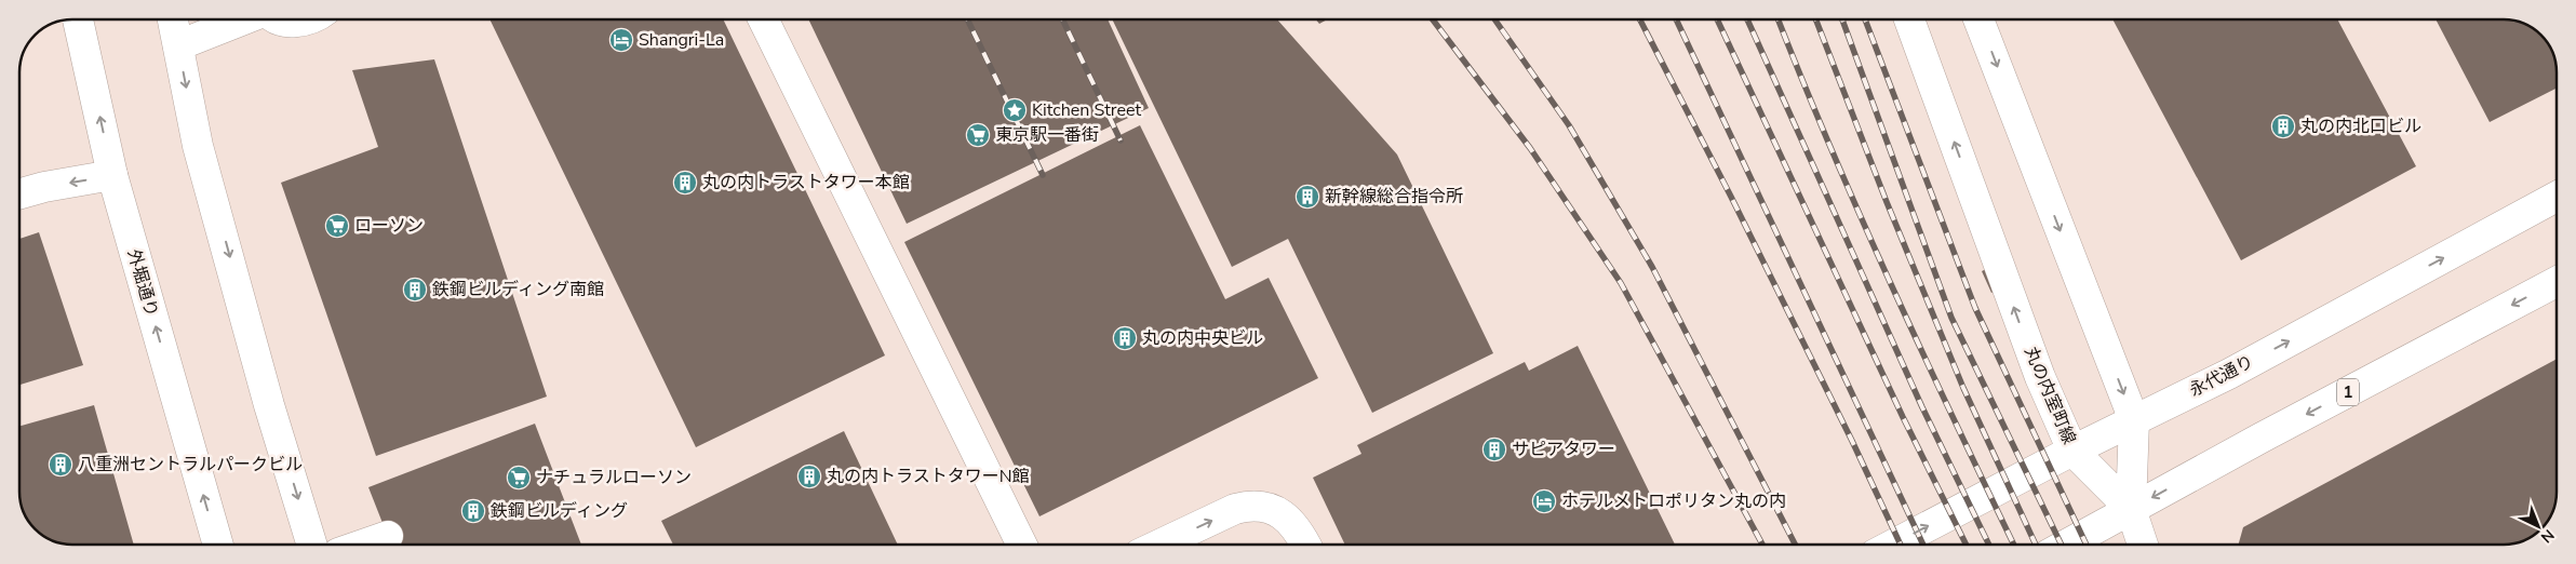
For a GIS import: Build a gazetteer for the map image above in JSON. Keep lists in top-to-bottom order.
{
  "streets": {
    "main road": [
      "外堀通り",
      "永代通り",
      "1",
      "丸の内室町線"
    ]
  },
  "crossings": [
    ["永代通り", "丸の内室町線"],
    ["1", "丸の内室町線"]
  ],
  "places": {
    "hotel": ["Shangri-La", "ホテルメトロポリタン丸の内"],
    "place": ["Kitchen Street"],
    "building": [
      "丸の内北口ビル",
      "丸の内トラストタワー本館",
      "新幹線総合指令所",
      "鉄鋼ビルディング南館",
      "丸の内中央ビル",
      "サピアタワー",
      "八重洲セントラルパークビル",
      "丸の内トラストタワーN館",
      "鉄鋼ビルディング"
    ],
    "supermarket": ["東京駅一番街", "ローソン", "ナチュラルローソン"]
  },
  "north": "bottom right"
}
